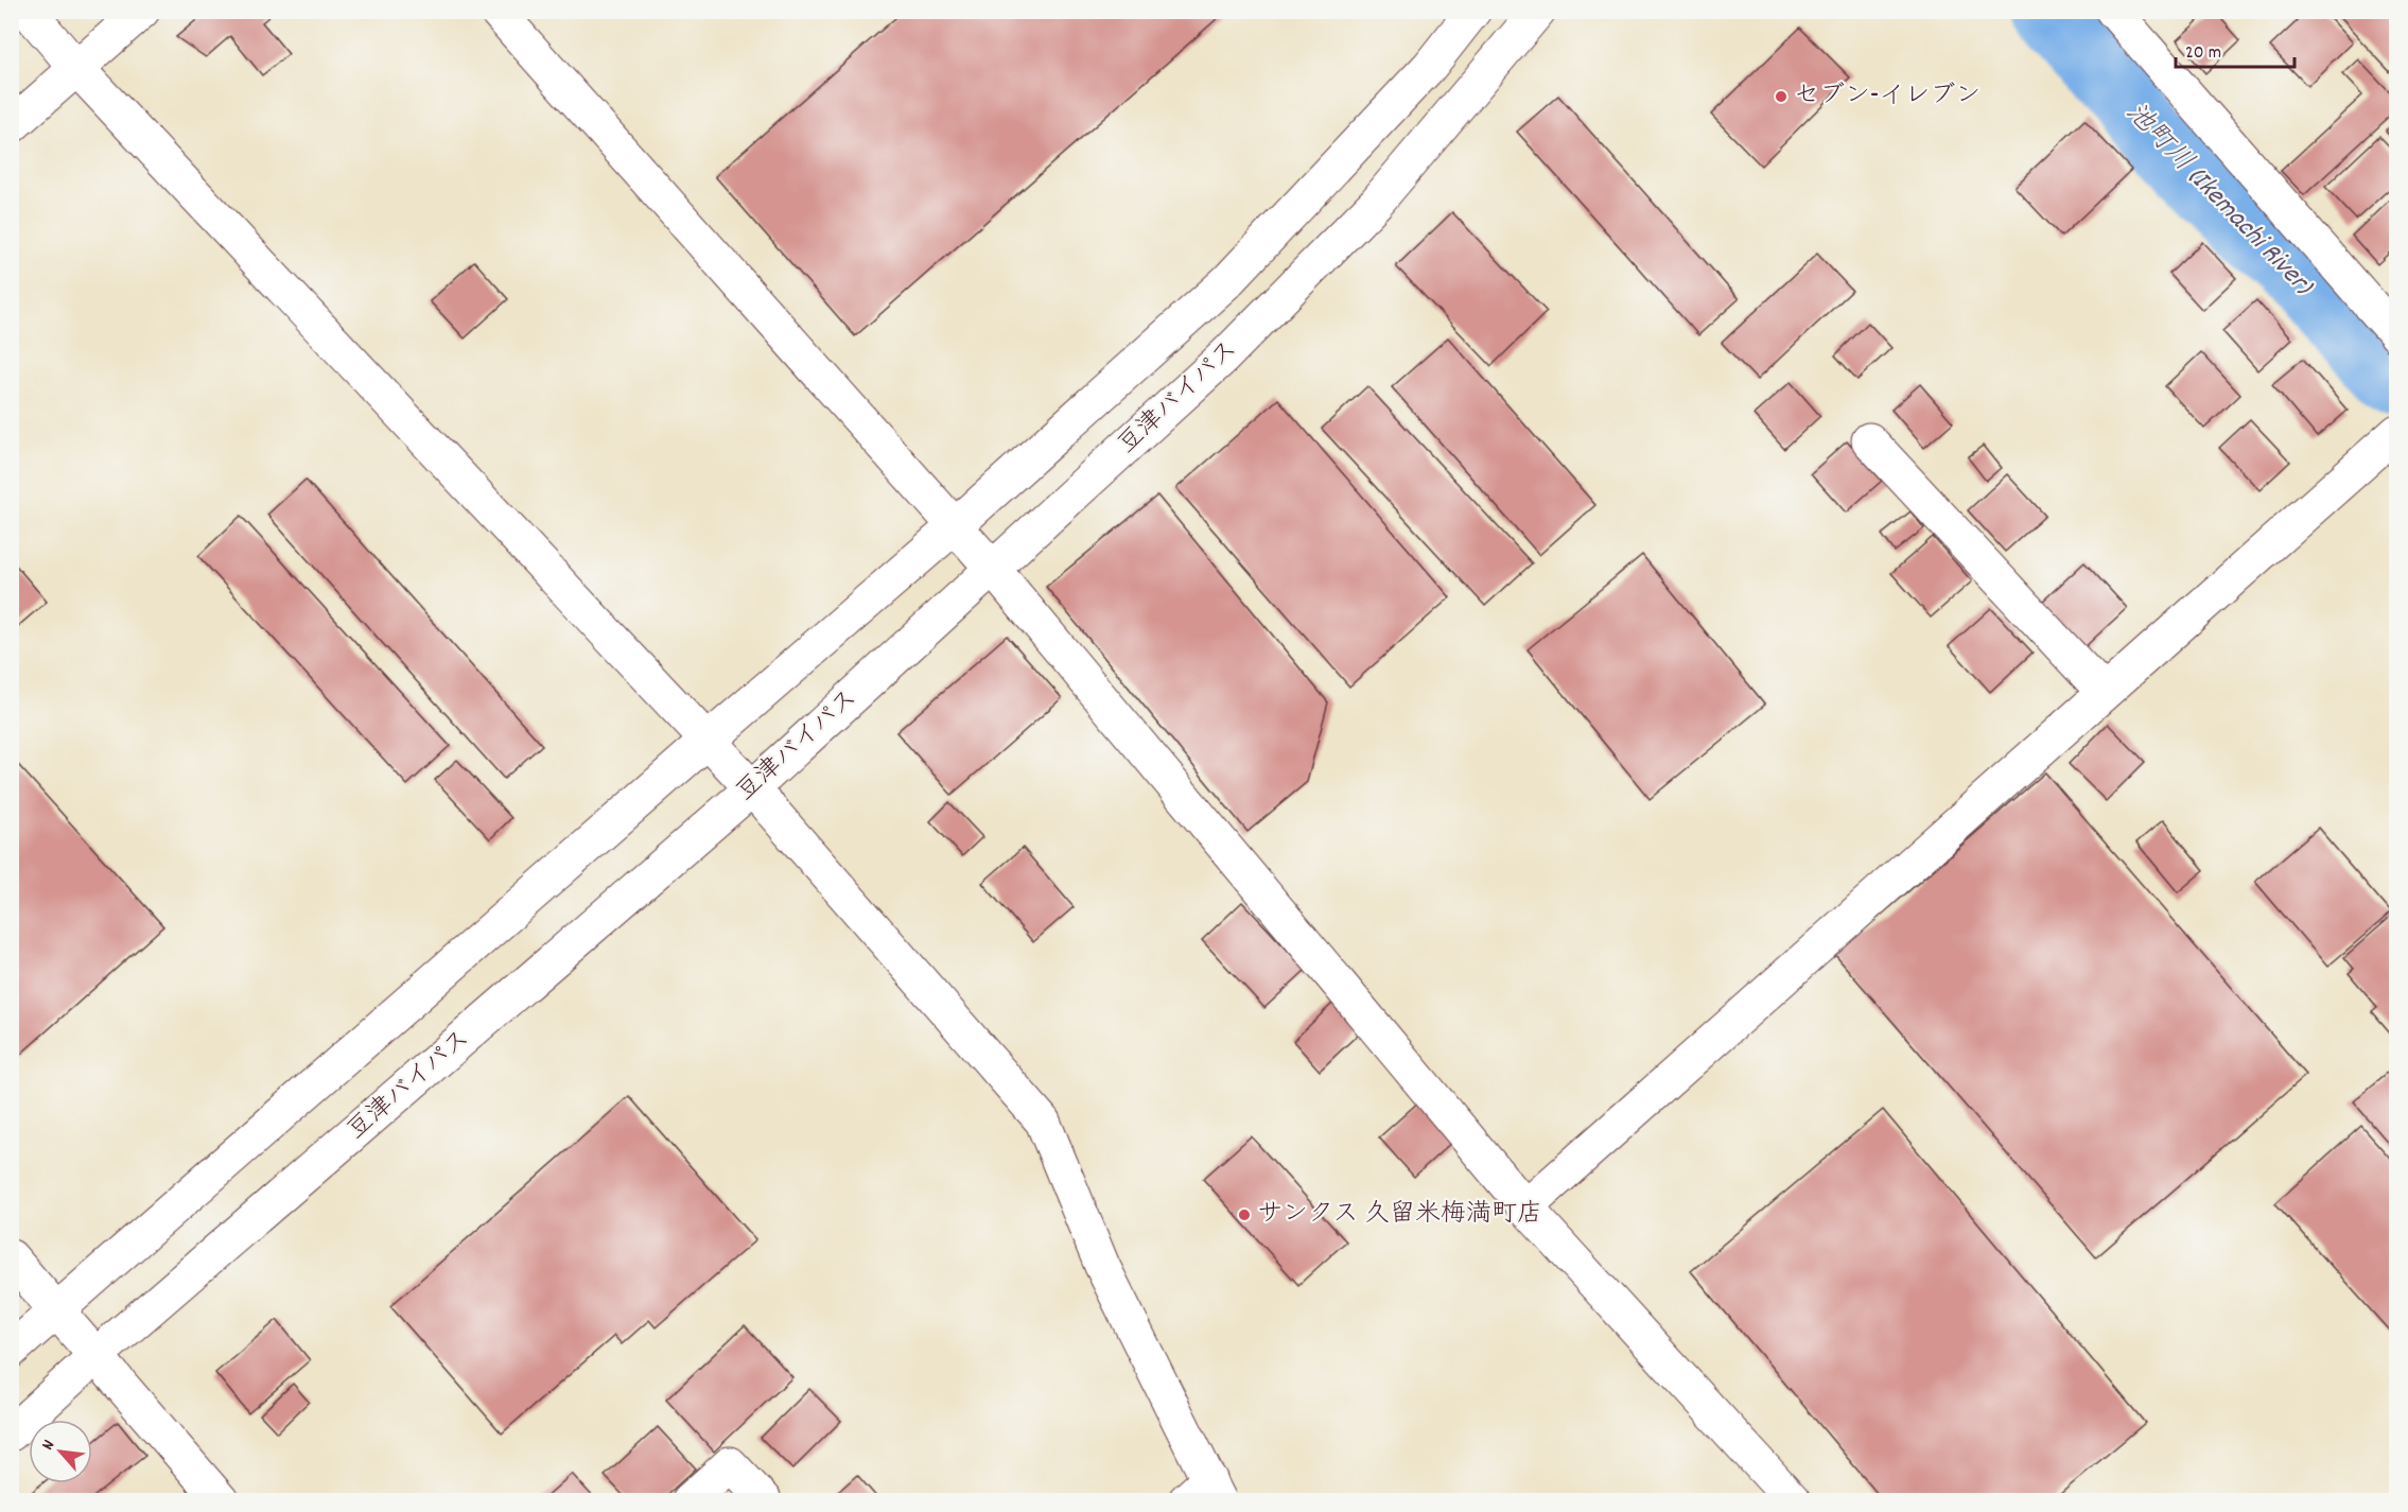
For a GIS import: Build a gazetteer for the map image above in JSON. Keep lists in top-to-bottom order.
{
  "streets": {
    "main road": ["豆津バイパス"]
  },
  "water": ["池町川 (Ikemachi River)"],
  "places": ["セブン-イレブン", "サンクス 久留米梅満町店"],
  "scale_bar": "20 m",
  "north": "top left"
}
